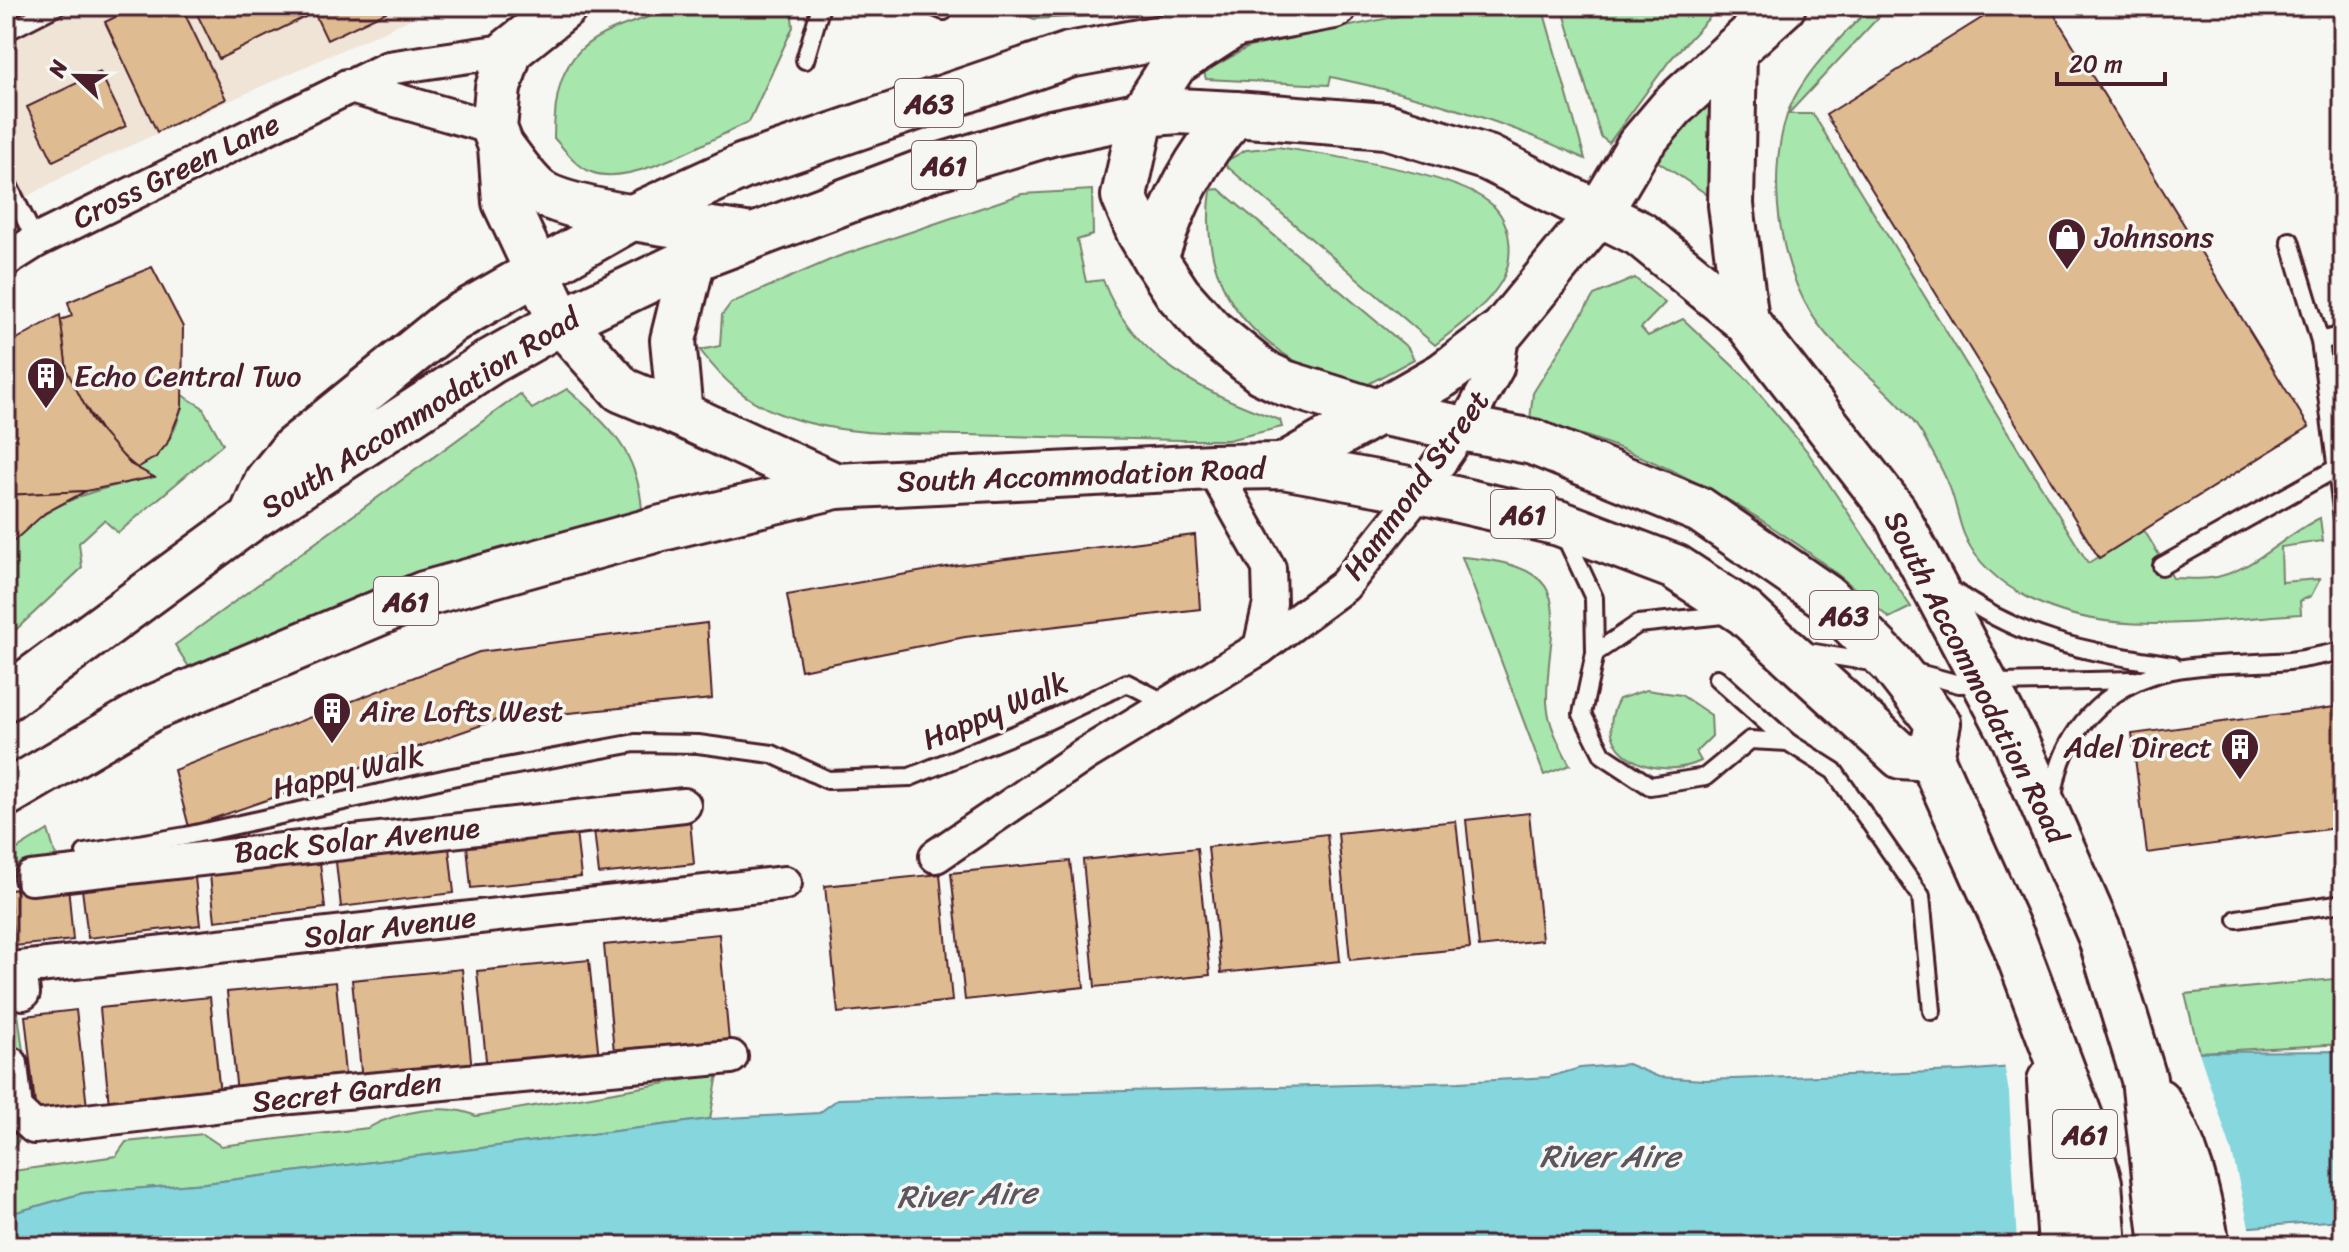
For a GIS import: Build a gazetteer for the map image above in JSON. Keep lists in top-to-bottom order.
{
  "streets": {
    "main road": ["A63", "A61", "South Accommodation Road"],
    "street": [
      "Cross Green Lane",
      "Hammond Street",
      "Back Solar Avenue",
      "Solar Avenue",
      "Secret Garden"
    ],
    "lane": ["Happy Walk"]
  },
  "crossings": [
    ["A63", "A61"],
    ["A63", "South Accommodation Road"],
    ["A63", "Hammond Street"],
    ["A61", "South Accommodation Road"],
    ["South Accommodation Road", "Hammond Street"],
    ["Hammond Street", "Happy Walk"]
  ],
  "water": ["River Aire"],
  "places": {
    "shop": ["Johnsons"],
    "building": ["Echo Central Two", "Aire Lofts West", "Adel Direct"]
  },
  "scale_bar": "20 m",
  "north": "left"
}
